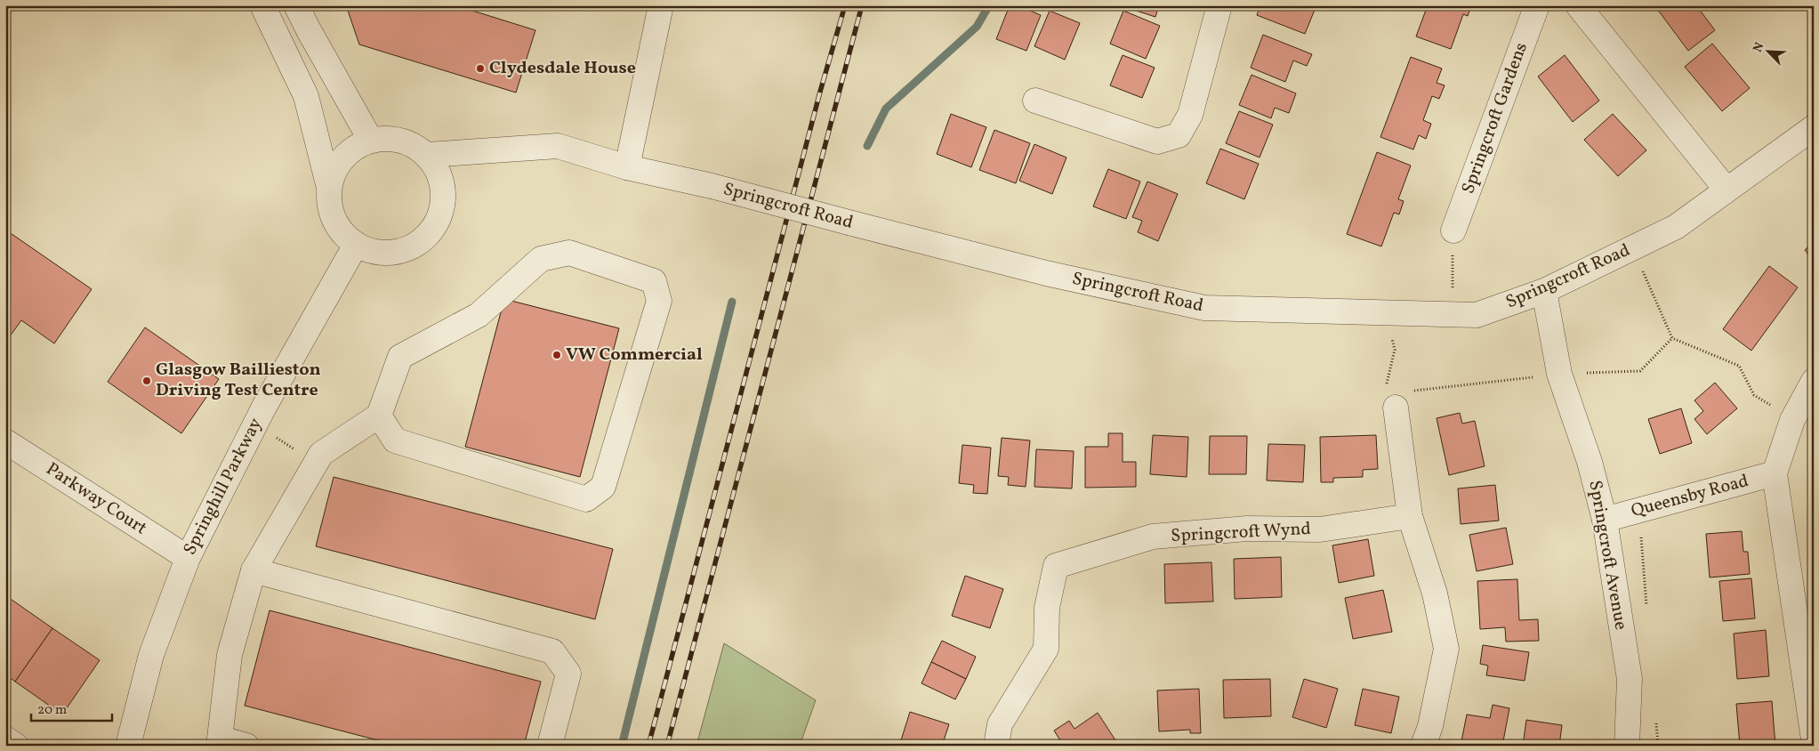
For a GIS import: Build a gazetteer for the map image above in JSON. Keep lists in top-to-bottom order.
{
  "streets": {
    "street": [
      "Springcroft Gardens",
      "Springcroft Road",
      "Springhill Parkway",
      "Queensby Road",
      "Parkway Court",
      "Springcroft Wynd",
      "Springcroft Avenue"
    ]
  },
  "crossings": [
    ["Springcroft Road", "Springhill Parkway"],
    ["Springcroft Road", "Springcroft Avenue"],
    ["Springhill Parkway", "Parkway Court"],
    ["Queensby Road", "Springcroft Avenue"]
  ],
  "places": ["Clydesdale House", "VW Commercial", "Glasgow Baillieston Driving Test Centre"],
  "scale_bar": "20 m",
  "north": "top left"
}
